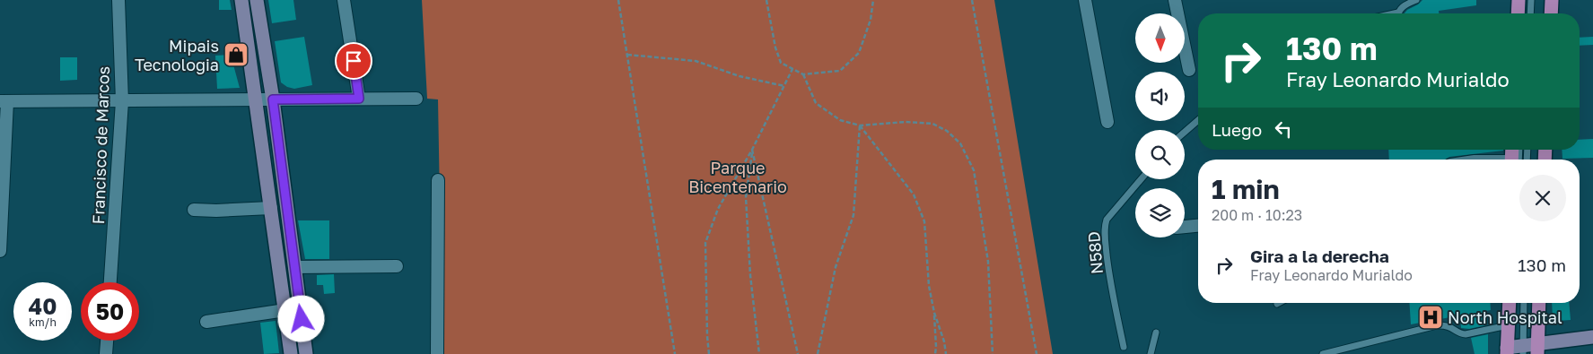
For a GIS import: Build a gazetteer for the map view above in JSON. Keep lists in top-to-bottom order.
{
  "streets": {
    "street": ["Francisco de Marcos"],
    "lane": ["N58D"]
  },
  "parks": ["Parque Bicentenario"],
  "places": {
    "shop": ["Mipais Tecnologia"],
    "hospital": ["North Hospital"]
  },
  "north": "bottom",
  "page": {
    "turn": ["130 m", "Fray Leonardo Murialdo"],
    "then": "Luego",
    "heading": ["1 min", "200 m · 10:23"],
    "list": [
      {
        "name": "Gira a la derecha",
        "note": "Fray Leonardo Murialdo",
        "value": "130 m"
      }
    ],
    "speed": "40 km/h",
    "limit": "50"
  }
}
